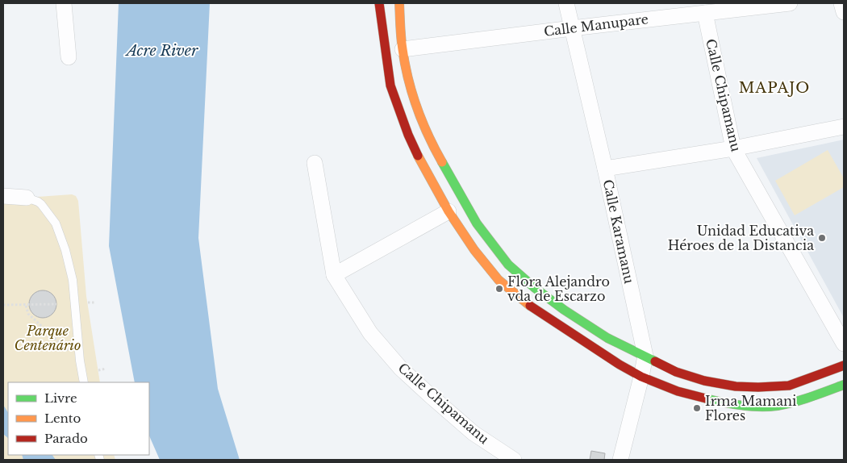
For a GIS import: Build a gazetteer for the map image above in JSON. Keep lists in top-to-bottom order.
{
  "streets": {
    "street": ["Calle Manupare", "Calle Chipamanu", "Calle Karamanu"]
  },
  "crossings": [
    ["Calle Manupare", "Calle Chipamanu"],
    ["Calle Manupare", "Calle Karamanu"]
  ],
  "districts": ["MAPAJO"],
  "water": ["Acre River"],
  "parks": ["Parque Centenário"],
  "places": ["Unidad Educativa Héroes de la Distancia", "Flora Alejandro vda de Escarzo", "Irma Mamani Flores"],
  "legend": ["Livre", "Lento", "Parado"]
}
